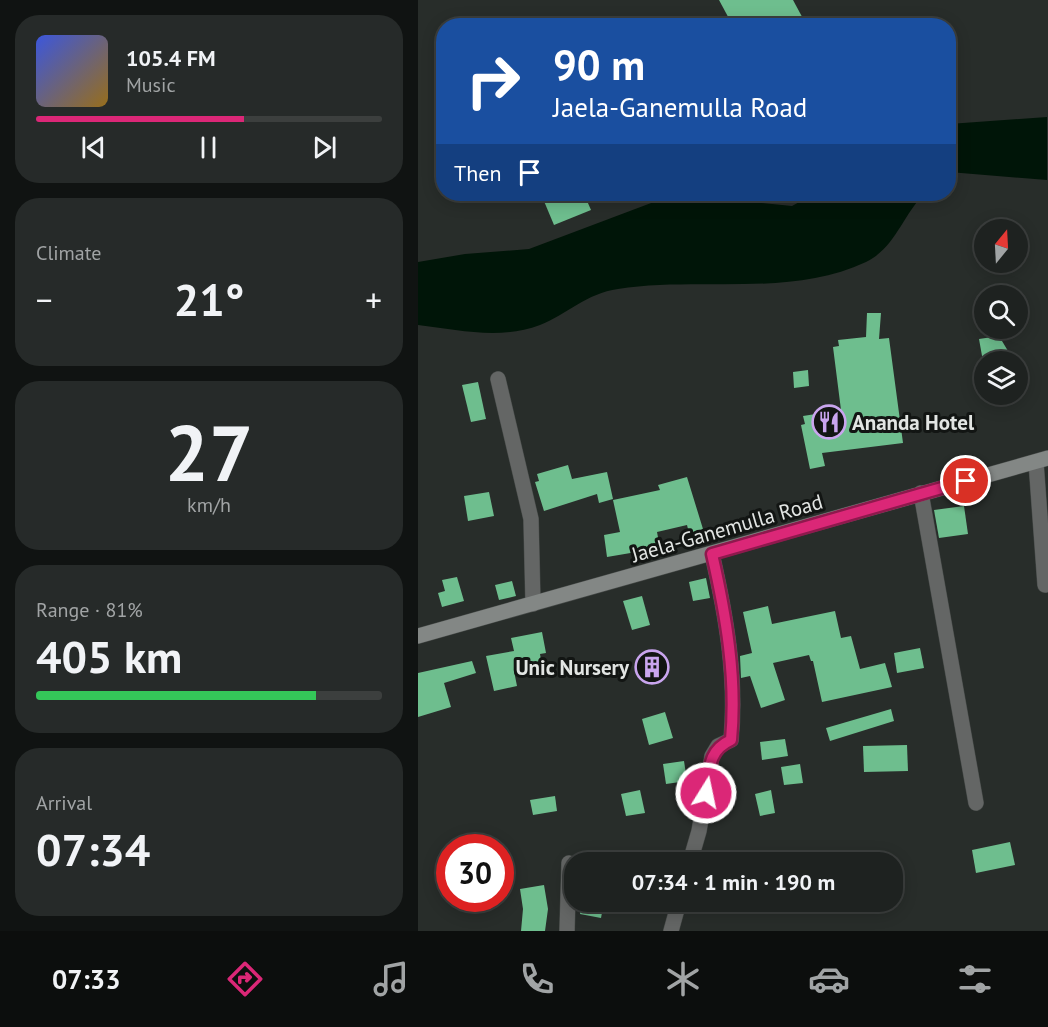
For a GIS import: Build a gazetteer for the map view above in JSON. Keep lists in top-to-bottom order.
{
  "streets": {
    "main road": ["Jaela-Ganemulla Road"]
  },
  "places": {
    "restaurant": ["Ananda Hotel"],
    "building": ["Unic Nursery"]
  },
  "north": "top",
  "page": {
    "turn": ["90 m", "Jaela-Ganemulla Road"],
    "song": ["105.4 FM", "Music"],
    "then": "Then",
    "tile": [
      "Climate",
      ["27", "km/h"],
      ["Range · 81%", "405 km"],
      ["Arrival", "07:34"]
    ],
    "heat": ["−", "21°", "+"],
    "limit": "30",
    "trip": "07:34 · 1 min · 190 m",
    "tabs": "07:33"
  }
}
